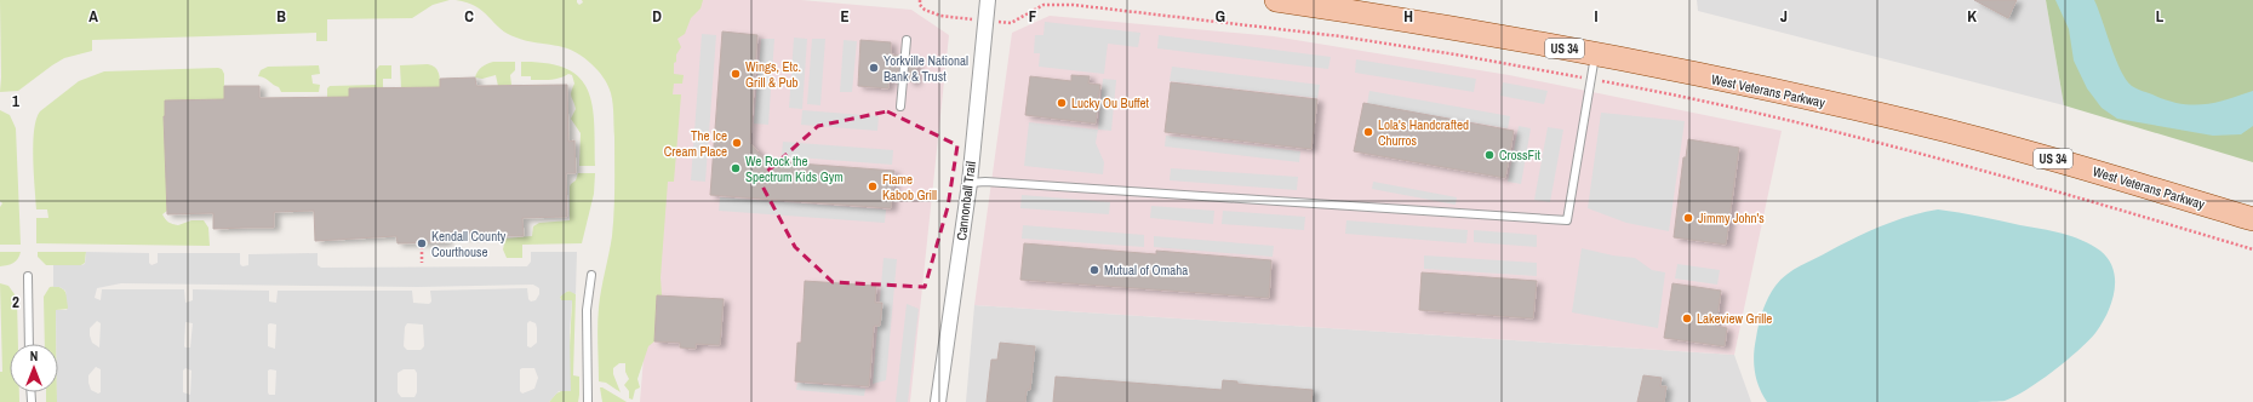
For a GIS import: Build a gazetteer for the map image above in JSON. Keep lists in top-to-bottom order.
{
  "streets": {
    "main road": ["US 34", "West Veterans Parkway"],
    "street": ["Cannonball Trail"]
  },
  "places": [
    "Yorkville National Bank & Trust",
    "Wings, Etc. Grill & Pub",
    "Lucky Ou Buffet",
    "Lola's Handcrafted Churros",
    "The Ice Cream Place",
    "CrossFit",
    "We Rock the Spectrum Kids Gym",
    "Flame Kabob Grill",
    "Jimmy John's",
    "Kendall County Courthouse",
    "Mutual of Omaha",
    "Lakeview Grille"
  ],
  "north": "top",
  "grid": {
    "columns": [
      "A",
      "B",
      "C",
      "D",
      "E",
      "F",
      "G",
      "H",
      "I",
      "J",
      "K",
      "L"
    ],
    "rows": ["1", "2"]
  }
}
